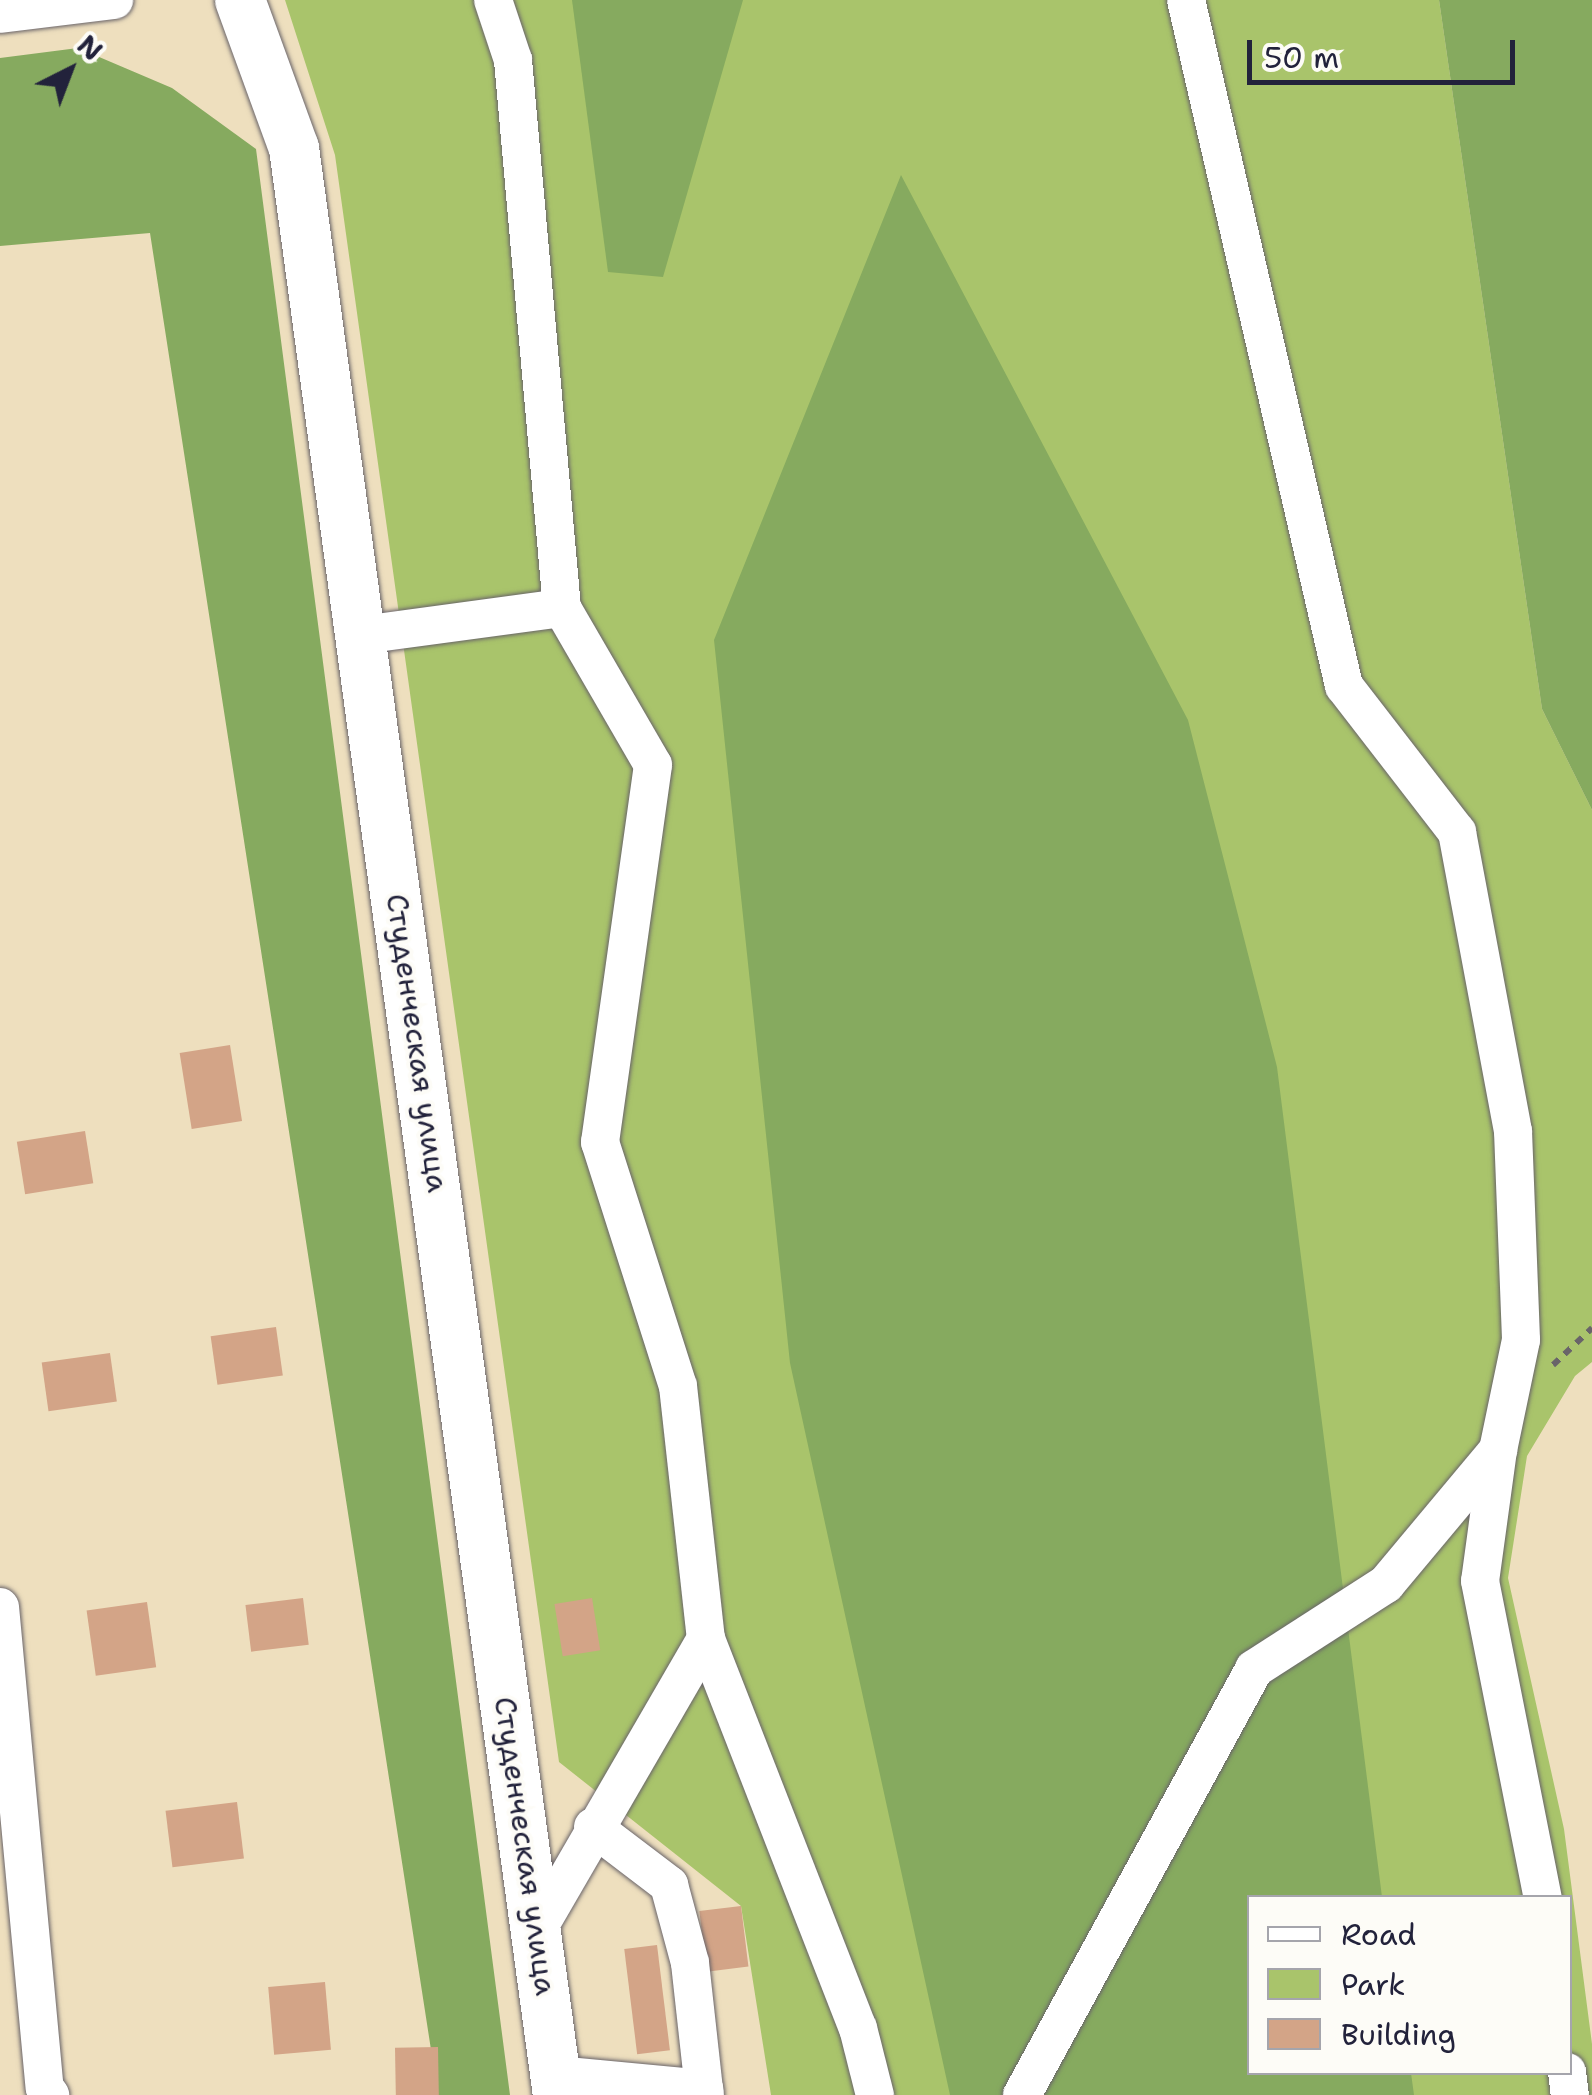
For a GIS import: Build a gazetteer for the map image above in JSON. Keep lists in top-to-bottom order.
{
  "streets": {
    "main road": ["Студенческая улица"]
  },
  "legend": ["Road", "Park", "Building"],
  "scale_bar": "50 m",
  "north": "top right"
}
